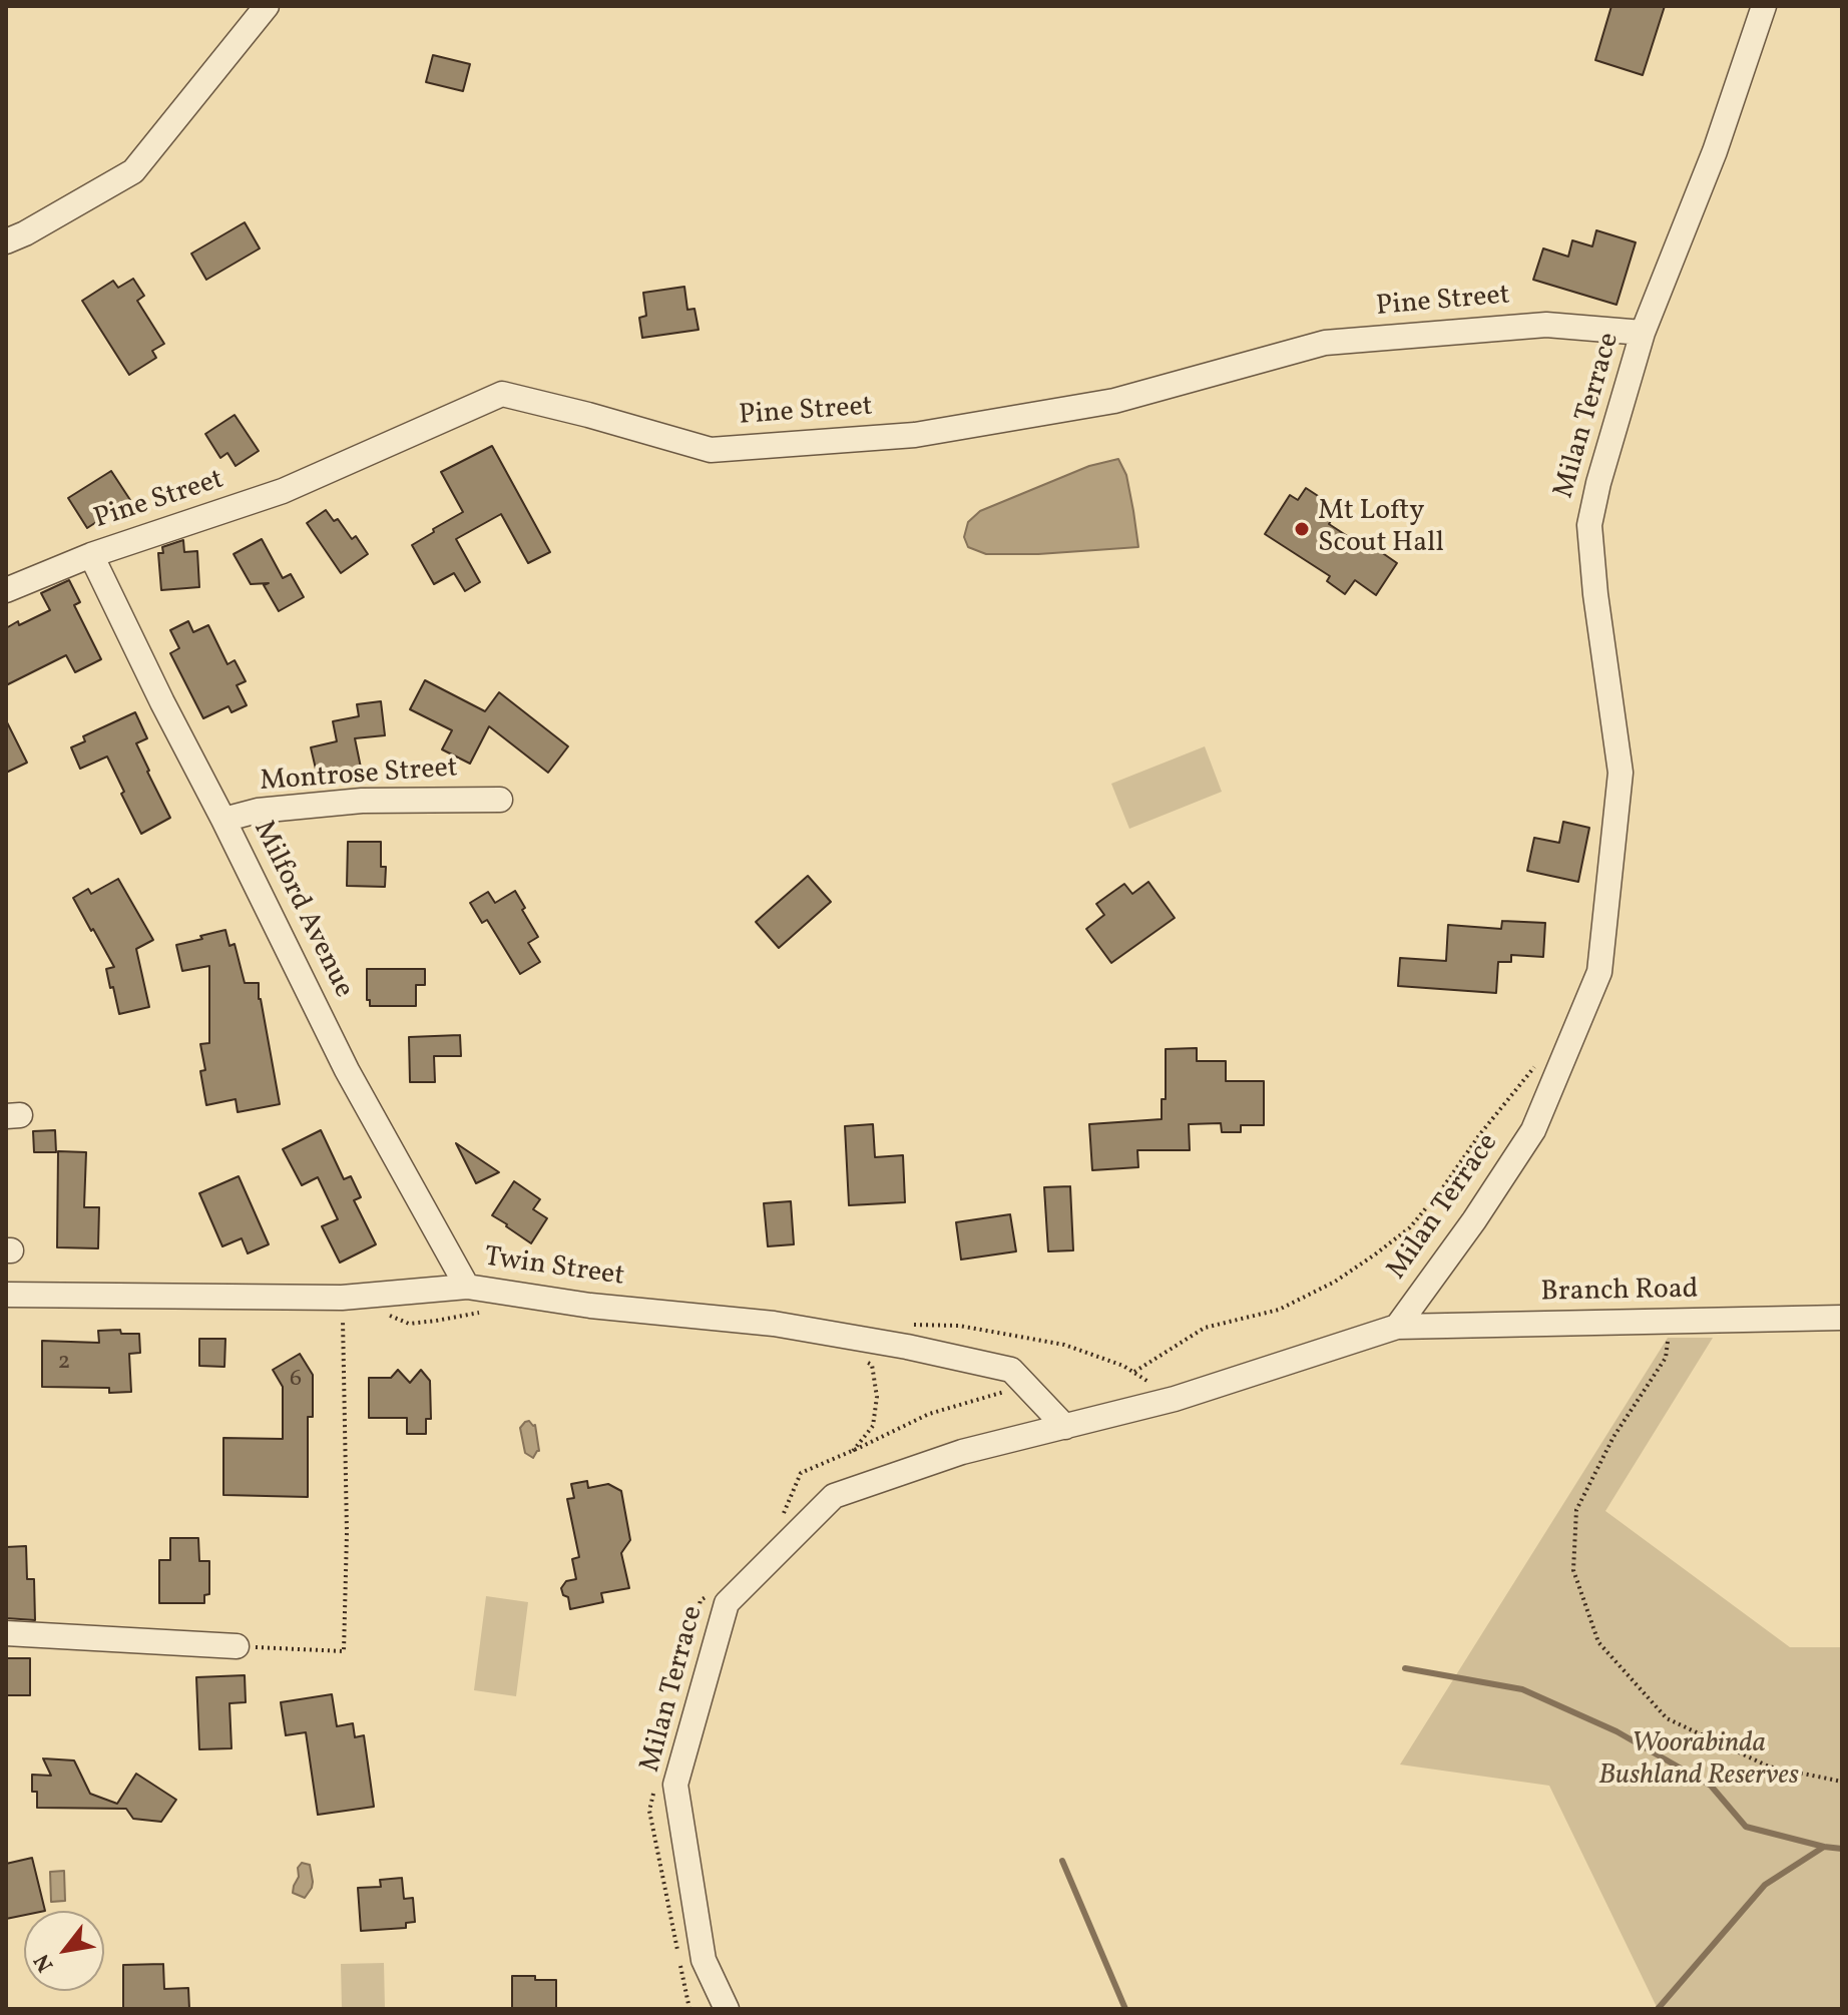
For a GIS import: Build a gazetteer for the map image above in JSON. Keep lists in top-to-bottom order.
{
  "streets": {
    "street": [
      "Pine Street",
      "Milan Terrace",
      "Montrose Street",
      "Milford Avenue",
      "Twin Street",
      "Branch Road"
    ]
  },
  "crossings": [
    ["Pine Street", "Milan Terrace"],
    ["Pine Street", "Milford Avenue"],
    ["Milan Terrace", "Twin Street"],
    ["Milan Terrace", "Branch Road"],
    ["Montrose Street", "Milford Avenue"],
    ["Milford Avenue", "Twin Street"]
  ],
  "parks": ["Woorabinda Bushland Reserves"],
  "places": ["Mt Lofty Scout Hall"],
  "house_numbers": ["2", "6"],
  "north": "bottom left"
}
